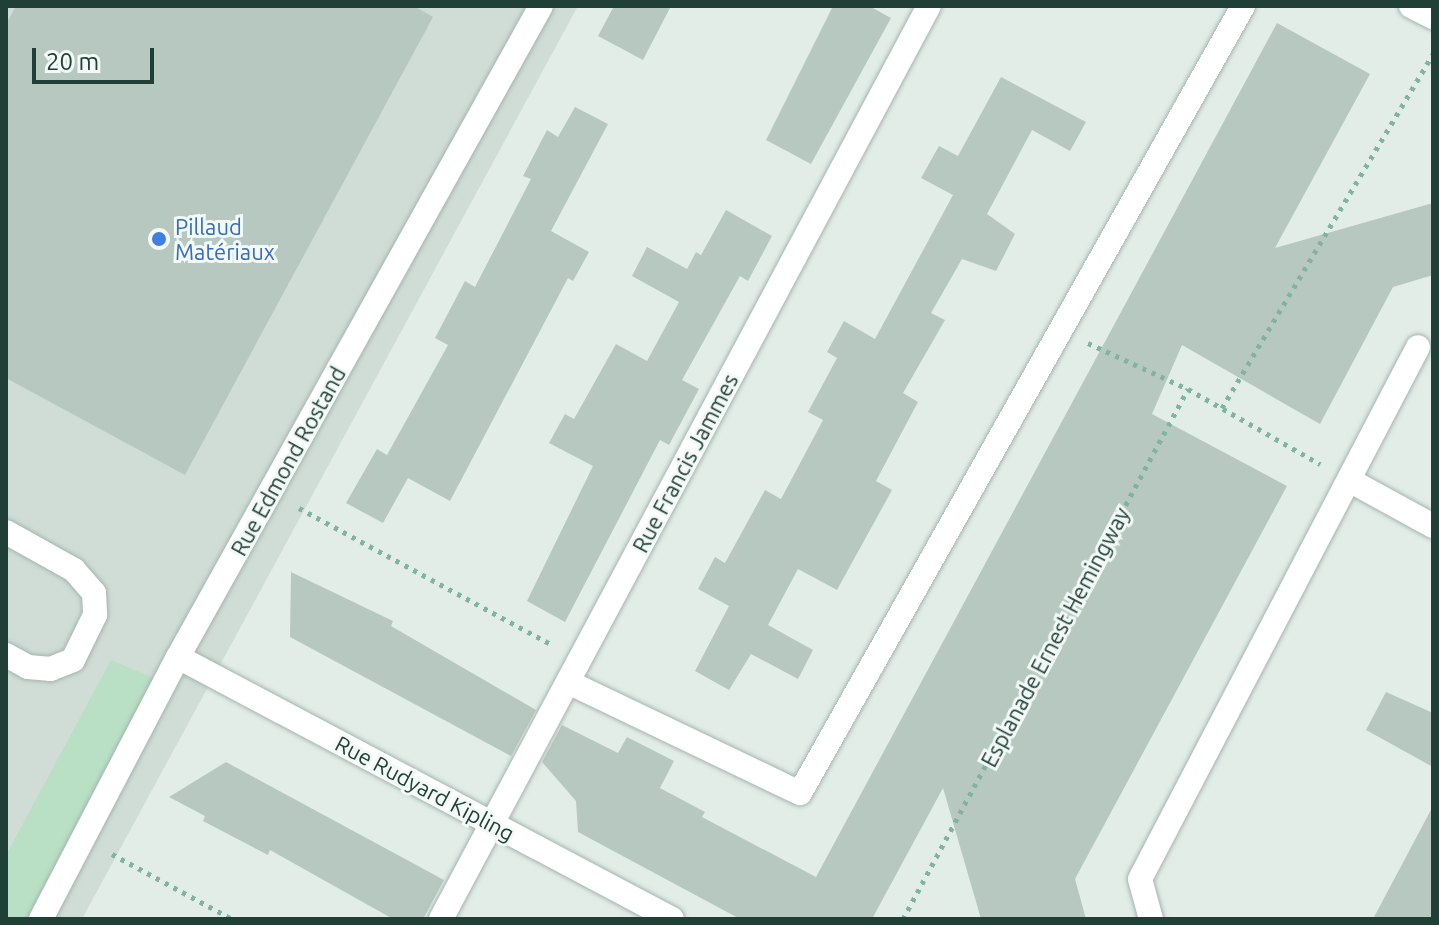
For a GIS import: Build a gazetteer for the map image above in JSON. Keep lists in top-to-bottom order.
{
  "streets": {
    "street": ["Rue Edmond Rostand", "Rue Francis Jammes", "Rue Rudyard Kipling"],
    "path": ["Esplanade Ernest Hemingway"]
  },
  "crossings": [
    ["Rue Edmond Rostand", "Rue Rudyard Kipling"],
    ["Rue Francis Jammes", "Rue Rudyard Kipling"]
  ],
  "places": ["Pillaud Matériaux"],
  "scale_bar": "20 m"
}
